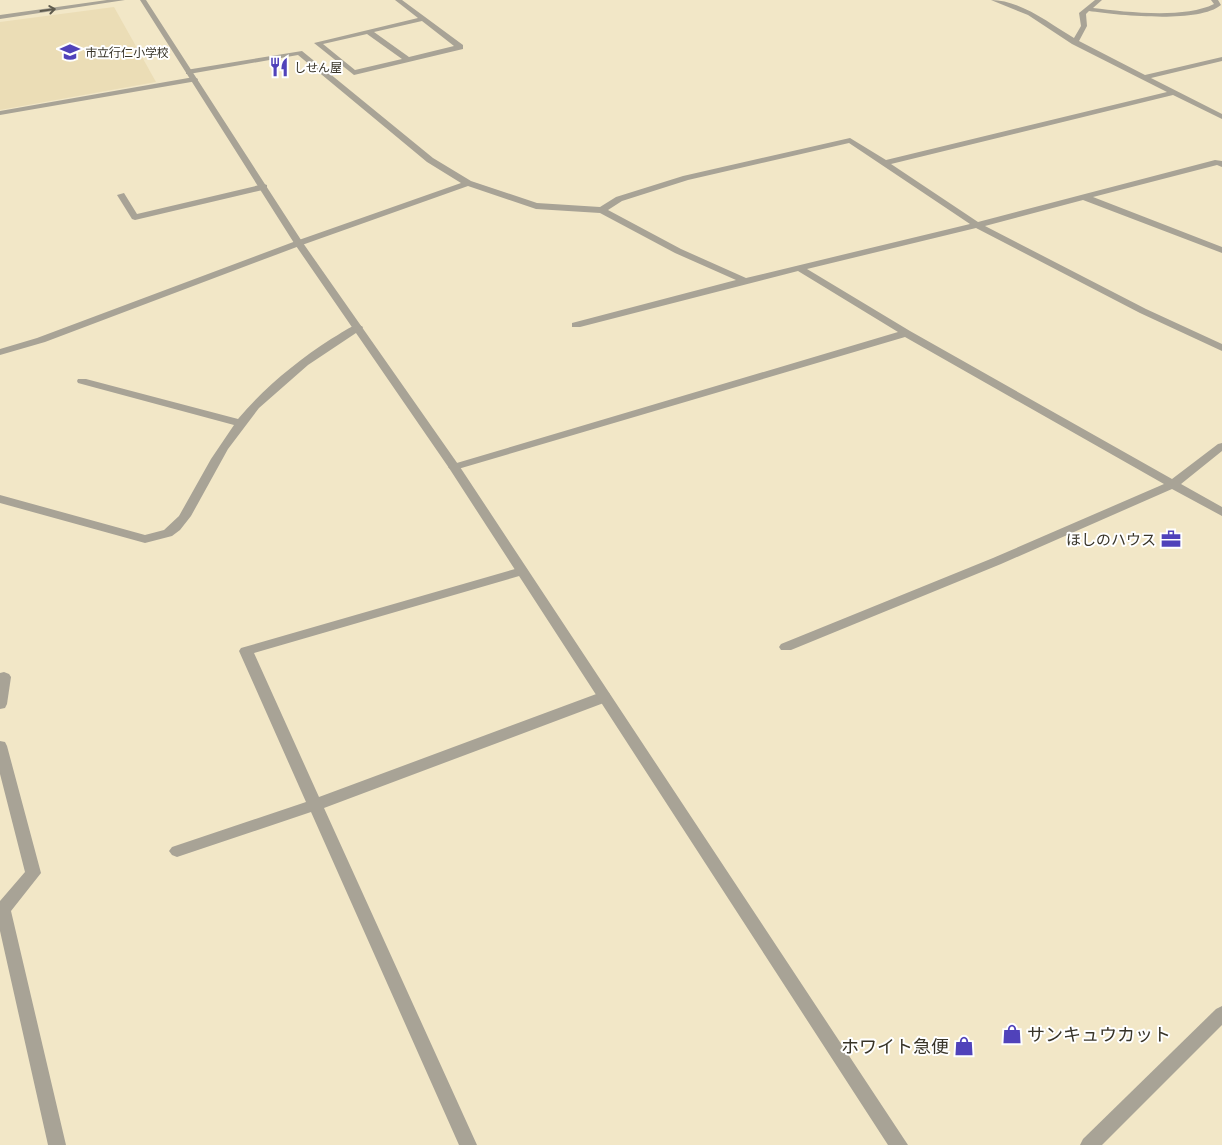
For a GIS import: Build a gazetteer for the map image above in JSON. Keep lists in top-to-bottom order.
{
  "places": {
    "school or university": ["市立行仁小学校"],
    "restaurant": ["しせん屋"],
    "office": ["ほしのハウス"],
    "shop": ["サンキュウカット", "ホワイト急便"]
  }
}
